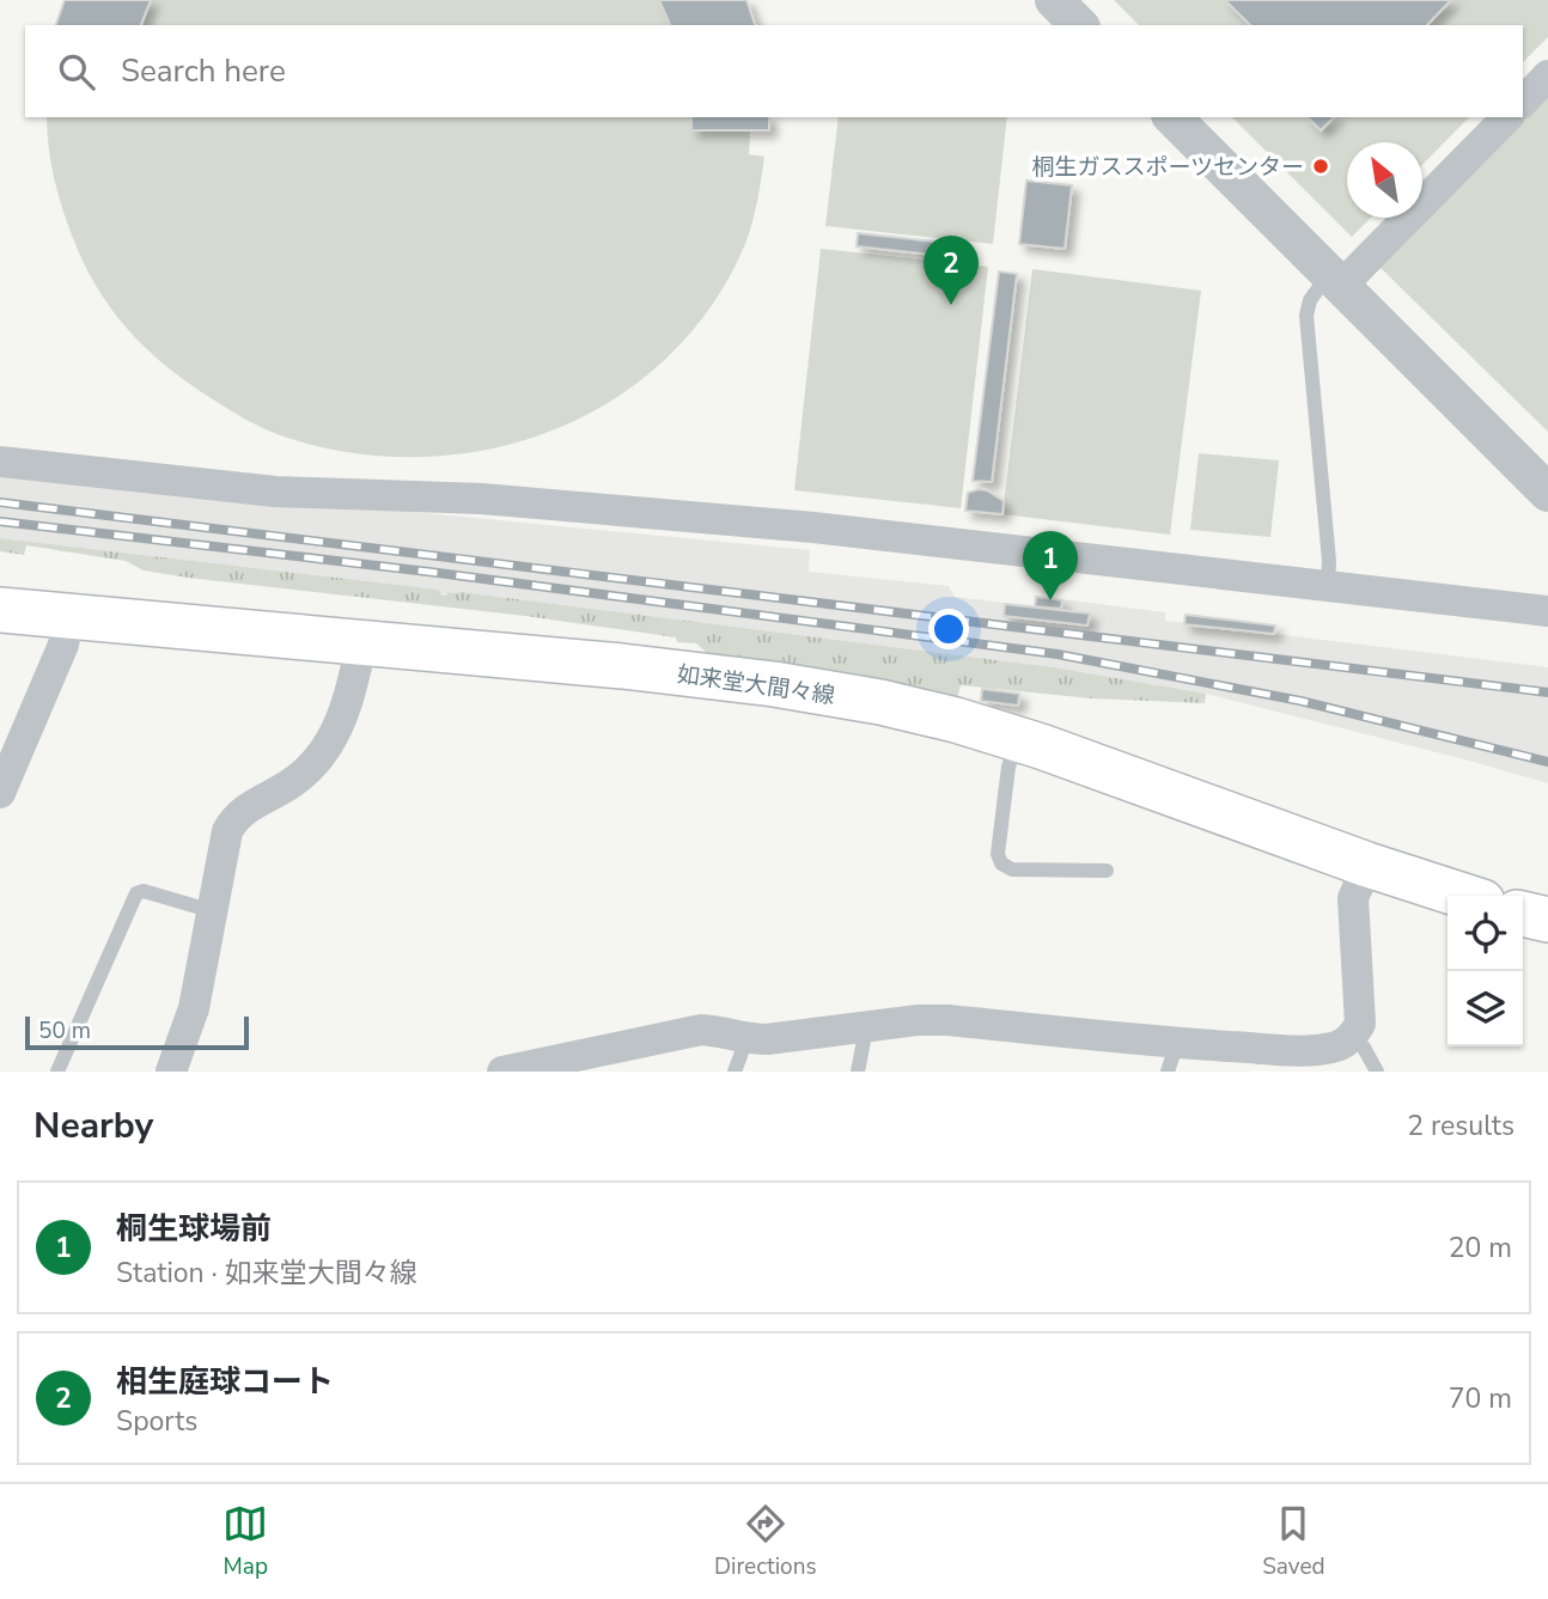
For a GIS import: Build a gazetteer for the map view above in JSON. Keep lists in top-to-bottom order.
{
  "streets": {
    "main road": ["如来堂大間々線"]
  },
  "places": ["桐生ガススポーツセンター"],
  "scale_bar": "50 m",
  "north": "top left",
  "page": {
    "search": "Search here",
    "pins": ["2", "1"],
    "scale": "50 m",
    "heading": ["Nearby", "2 results"],
    "list": [
      {
        "mark": "1",
        "name": "桐生球場前",
        "note": "Station · 如来堂大間々線",
        "value": "20 m"
      },
      {
        "mark": "2",
        "name": "相生庭球コート",
        "note": "Sports",
        "value": "70 m"
      }
    ],
    "nav": ["Map", "Directions", "Saved"]
  }
}
